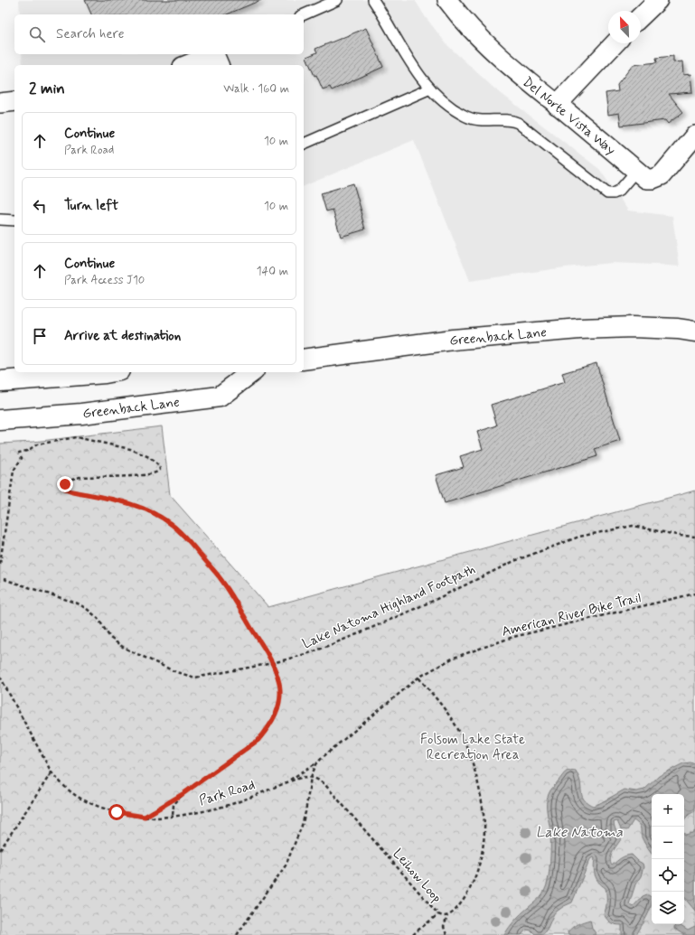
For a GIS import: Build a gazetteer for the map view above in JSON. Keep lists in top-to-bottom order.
{
  "streets": {
    "main road": ["Greenback Lane"],
    "street": ["Del Norte Vista Way"],
    "path": [
      "Lake Natoma Highland Footpath",
      "American River Bike Trail",
      "Park Road",
      "Leihow Loop"
    ]
  },
  "crossings": [
    ["American River Bike Trail", "Park Road"],
    ["American River Bike Trail", "Leihow Loop"],
    ["Park Road", "Leihow Loop"]
  ],
  "water": ["Lake Natoma"],
  "parks": ["Folsom Lake State Recreation Area"],
  "north": "top left",
  "page": {
    "search": "Search here",
    "heading": ["2 min", "Walk · 160 m"],
    "list": [
      ["Continue", "Park Road", "10 m"],
      ["Turn left", "10 m"],
      ["Continue", "Park Access J10", "140 m"],
      "Arrive at destination"
    ],
    "map_buttons": ["+", "−"]
  }
}
